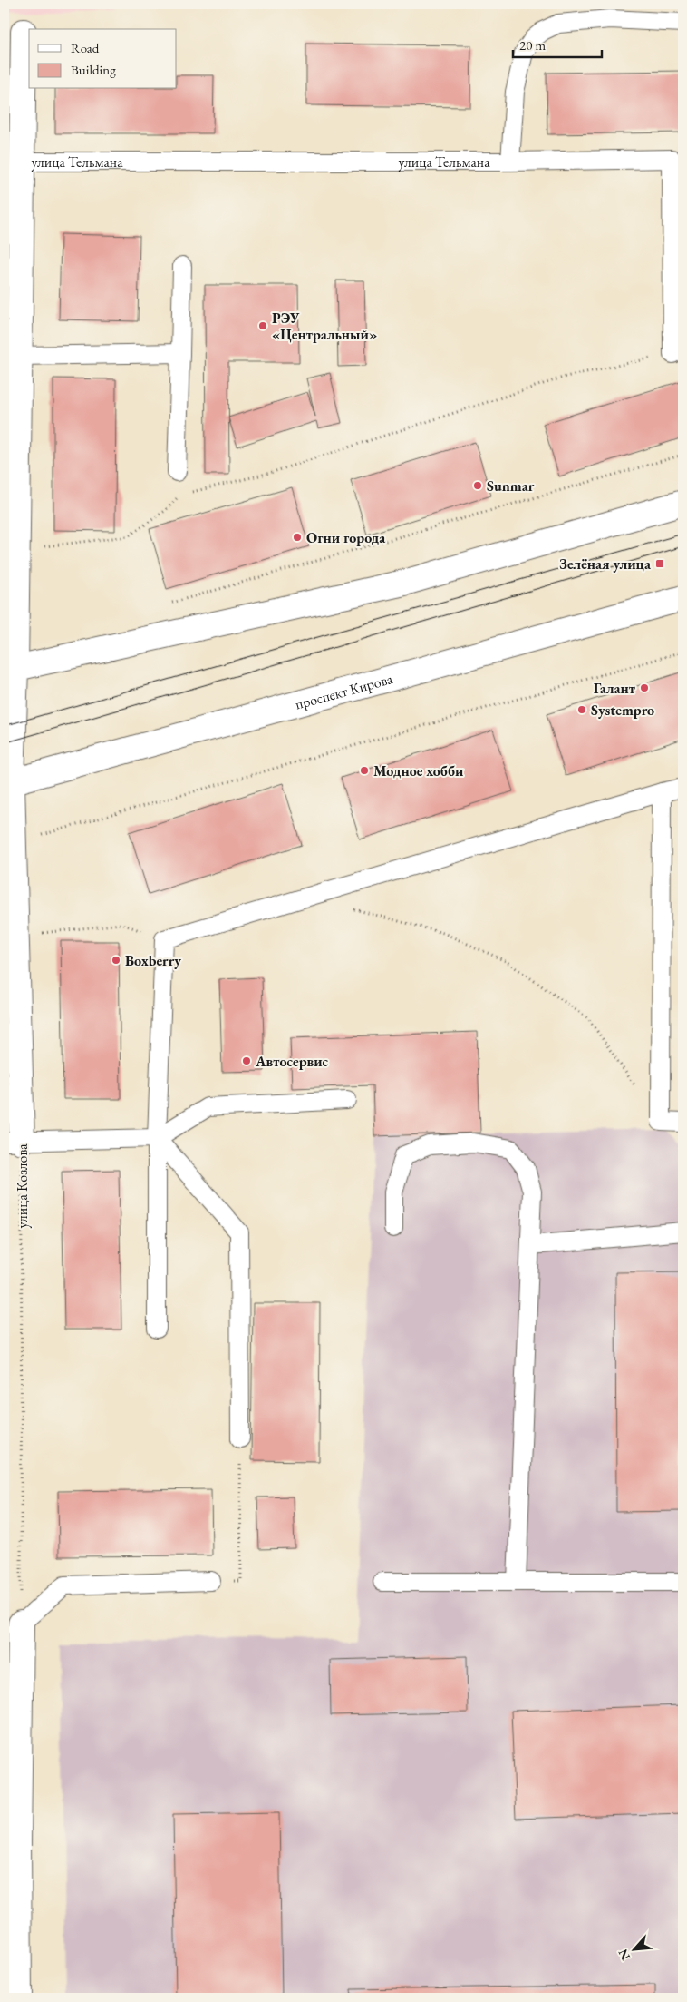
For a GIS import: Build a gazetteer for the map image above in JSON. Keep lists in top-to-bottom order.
{
  "streets": {
    "street": ["проспект Кирова", "улица Козлова"],
    "lane": ["улица Тельмана"]
  },
  "crossings": [
    ["проспект Кирова", "улица Козлова"]
  ],
  "places": {
    "other": [
      "РЭУ «Центральный»",
      "Sunmar",
      "Огни города",
      "Галант",
      "Systempro",
      "Модное хобби",
      "Boxberry",
      "Автосервис"
    ],
    "transit": ["Зелёная улица"]
  },
  "legend": ["Road", "Building"],
  "scale_bar": "20 m",
  "north": "bottom left"
}
